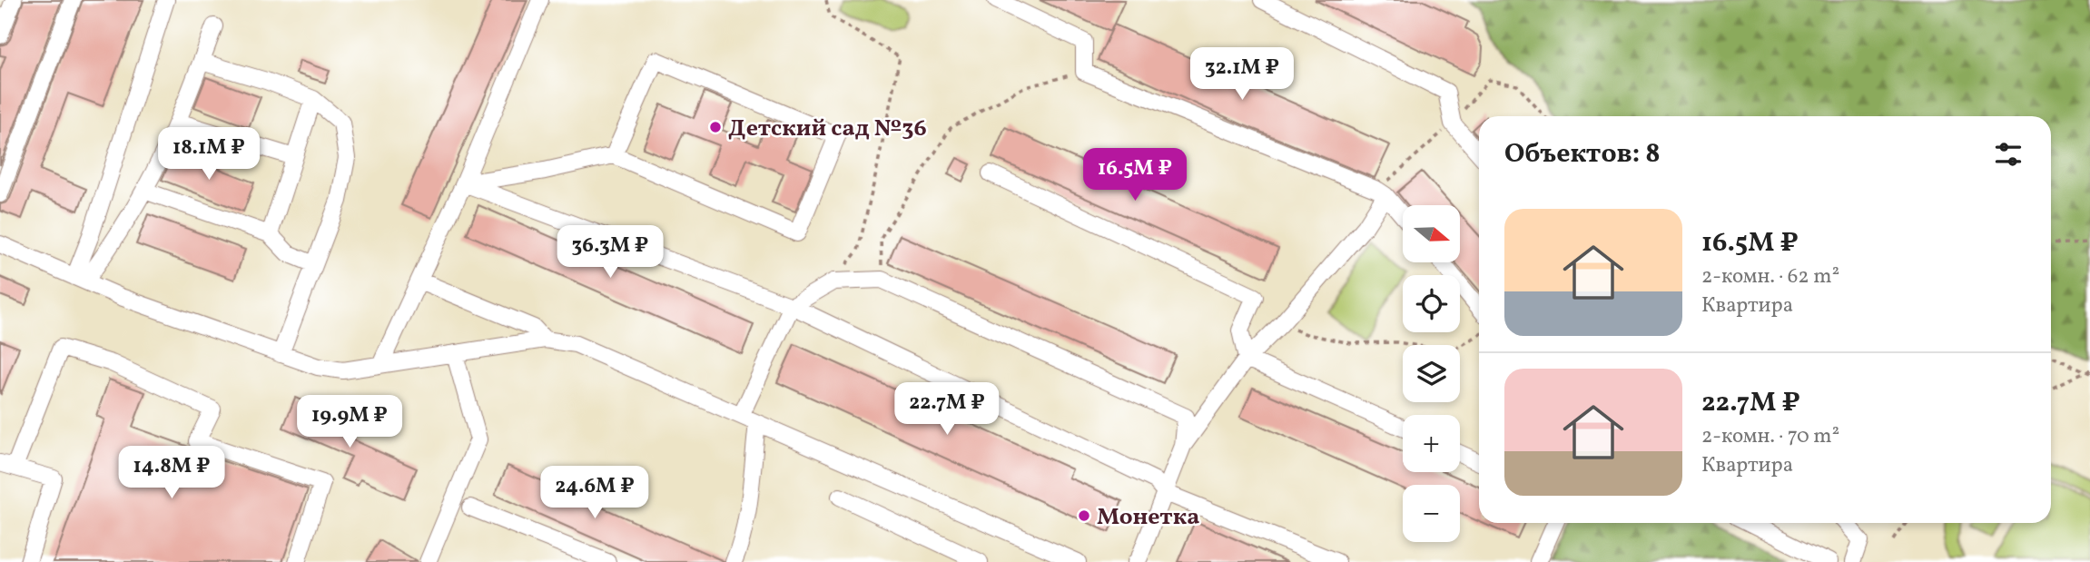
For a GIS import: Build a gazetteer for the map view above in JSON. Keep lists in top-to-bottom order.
{
  "places": ["Детский сад №36", "Монетка"],
  "north": "right",
  "page": {
    "price": [
      "32.1M ₽",
      "18.1M ₽",
      "16.5M ₽",
      "36.3M ₽",
      "22.7M ₽",
      "19.9M ₽",
      "14.8M ₽",
      "24.6M ₽"
    ],
    "heading": "Объектов: 8",
    "list": [
      {
        "name": "16.5M ₽",
        "note": "2-комн. · 62 m² · Квартира"
      },
      {
        "name": "22.7M ₽",
        "note": "2-комн. · 70 m² · Квартира"
      }
    ],
    "map_buttons": ["+", "−"]
  }
}
